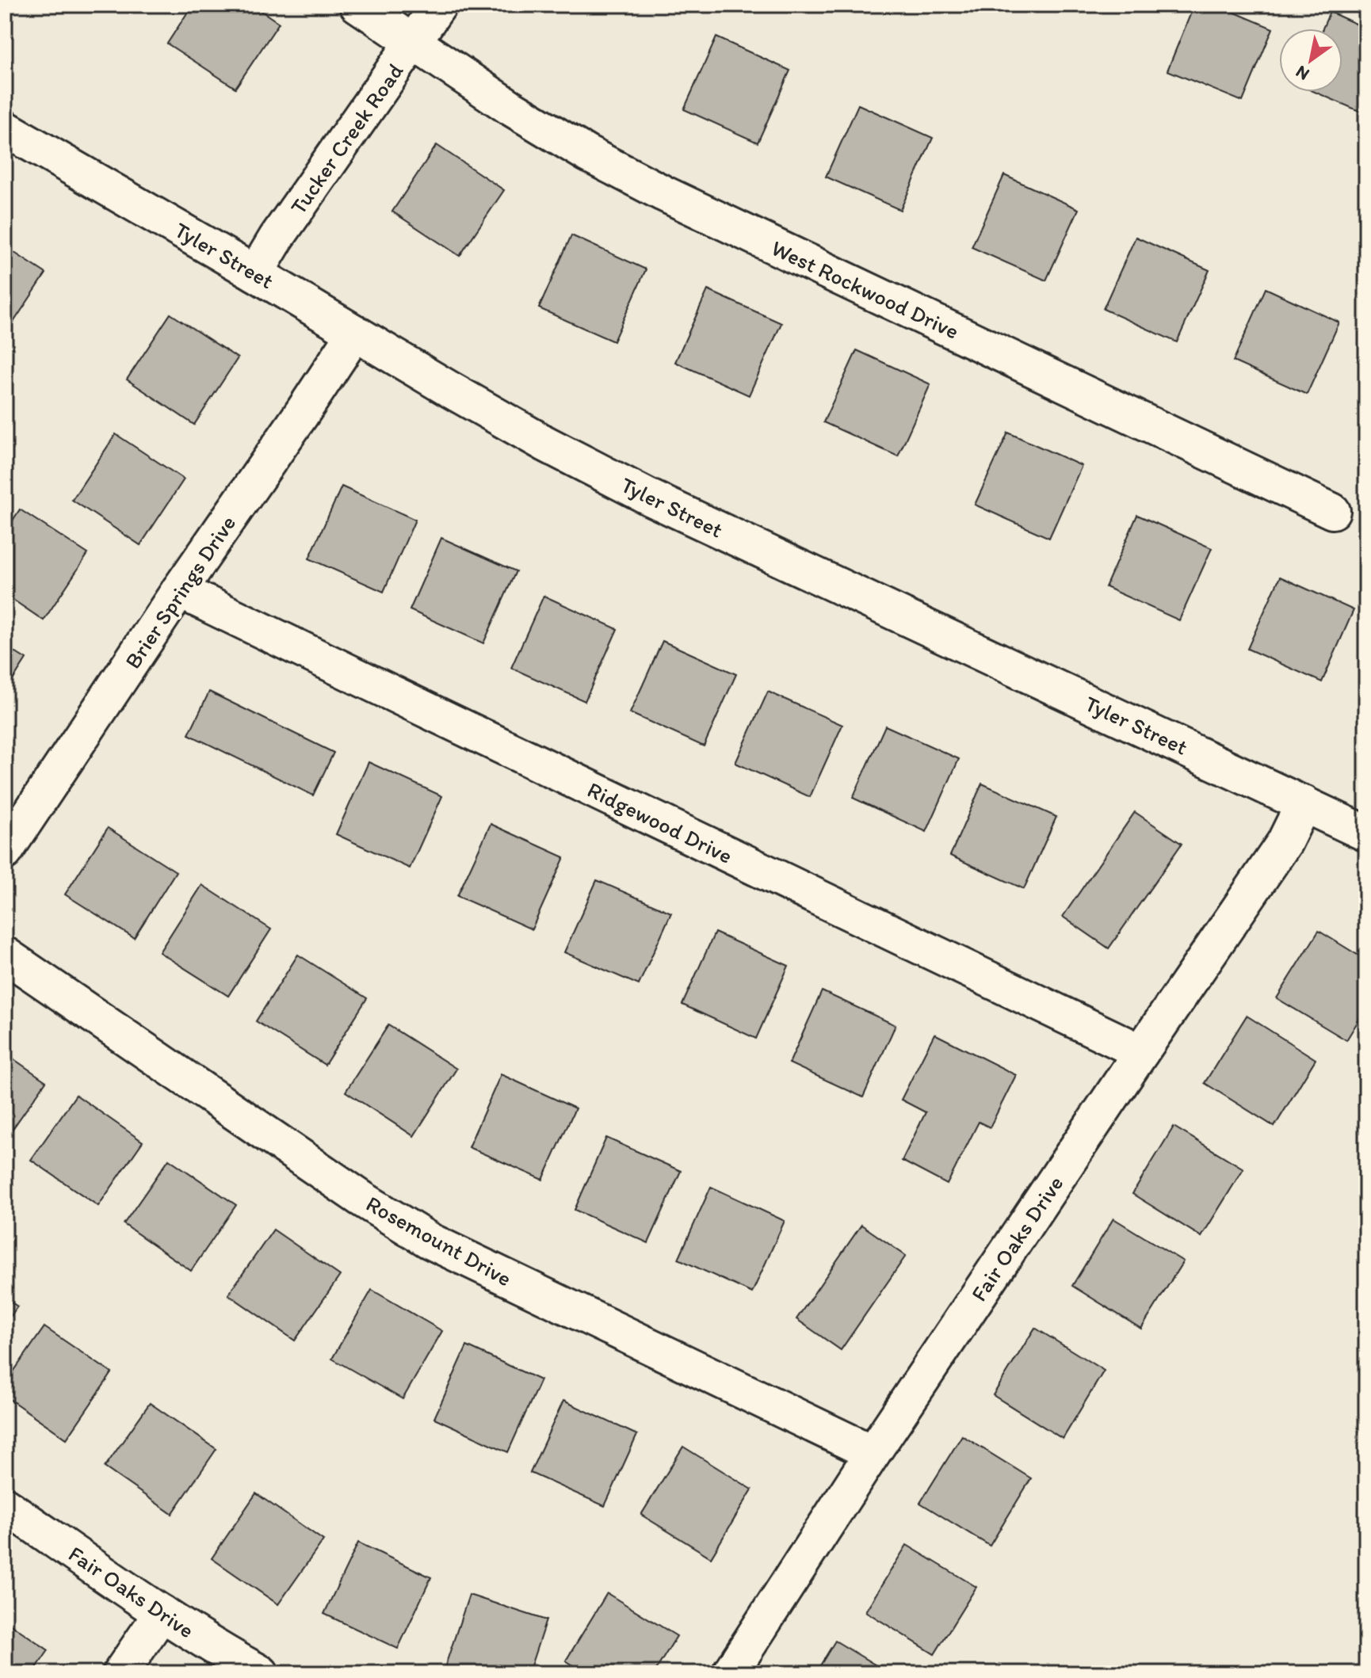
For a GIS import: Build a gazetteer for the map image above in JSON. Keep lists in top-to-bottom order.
{
  "streets": {
    "street": [
      "Tucker Creek Road",
      "Tyler Street",
      "West Rockwood Drive",
      "Brier Springs Drive",
      "Ridgewood Drive",
      "Fair Oaks Drive",
      "Rosemount Drive"
    ]
  },
  "crossings": [
    ["Tucker Creek Road", "Tyler Street"],
    ["Tucker Creek Road", "West Rockwood Drive"],
    ["Tyler Street", "Brier Springs Drive"],
    ["Tyler Street", "Fair Oaks Drive"],
    ["Brier Springs Drive", "Ridgewood Drive"],
    ["Ridgewood Drive", "Fair Oaks Drive"],
    ["Fair Oaks Drive", "Rosemount Drive"]
  ],
  "north": "bottom left"
}
